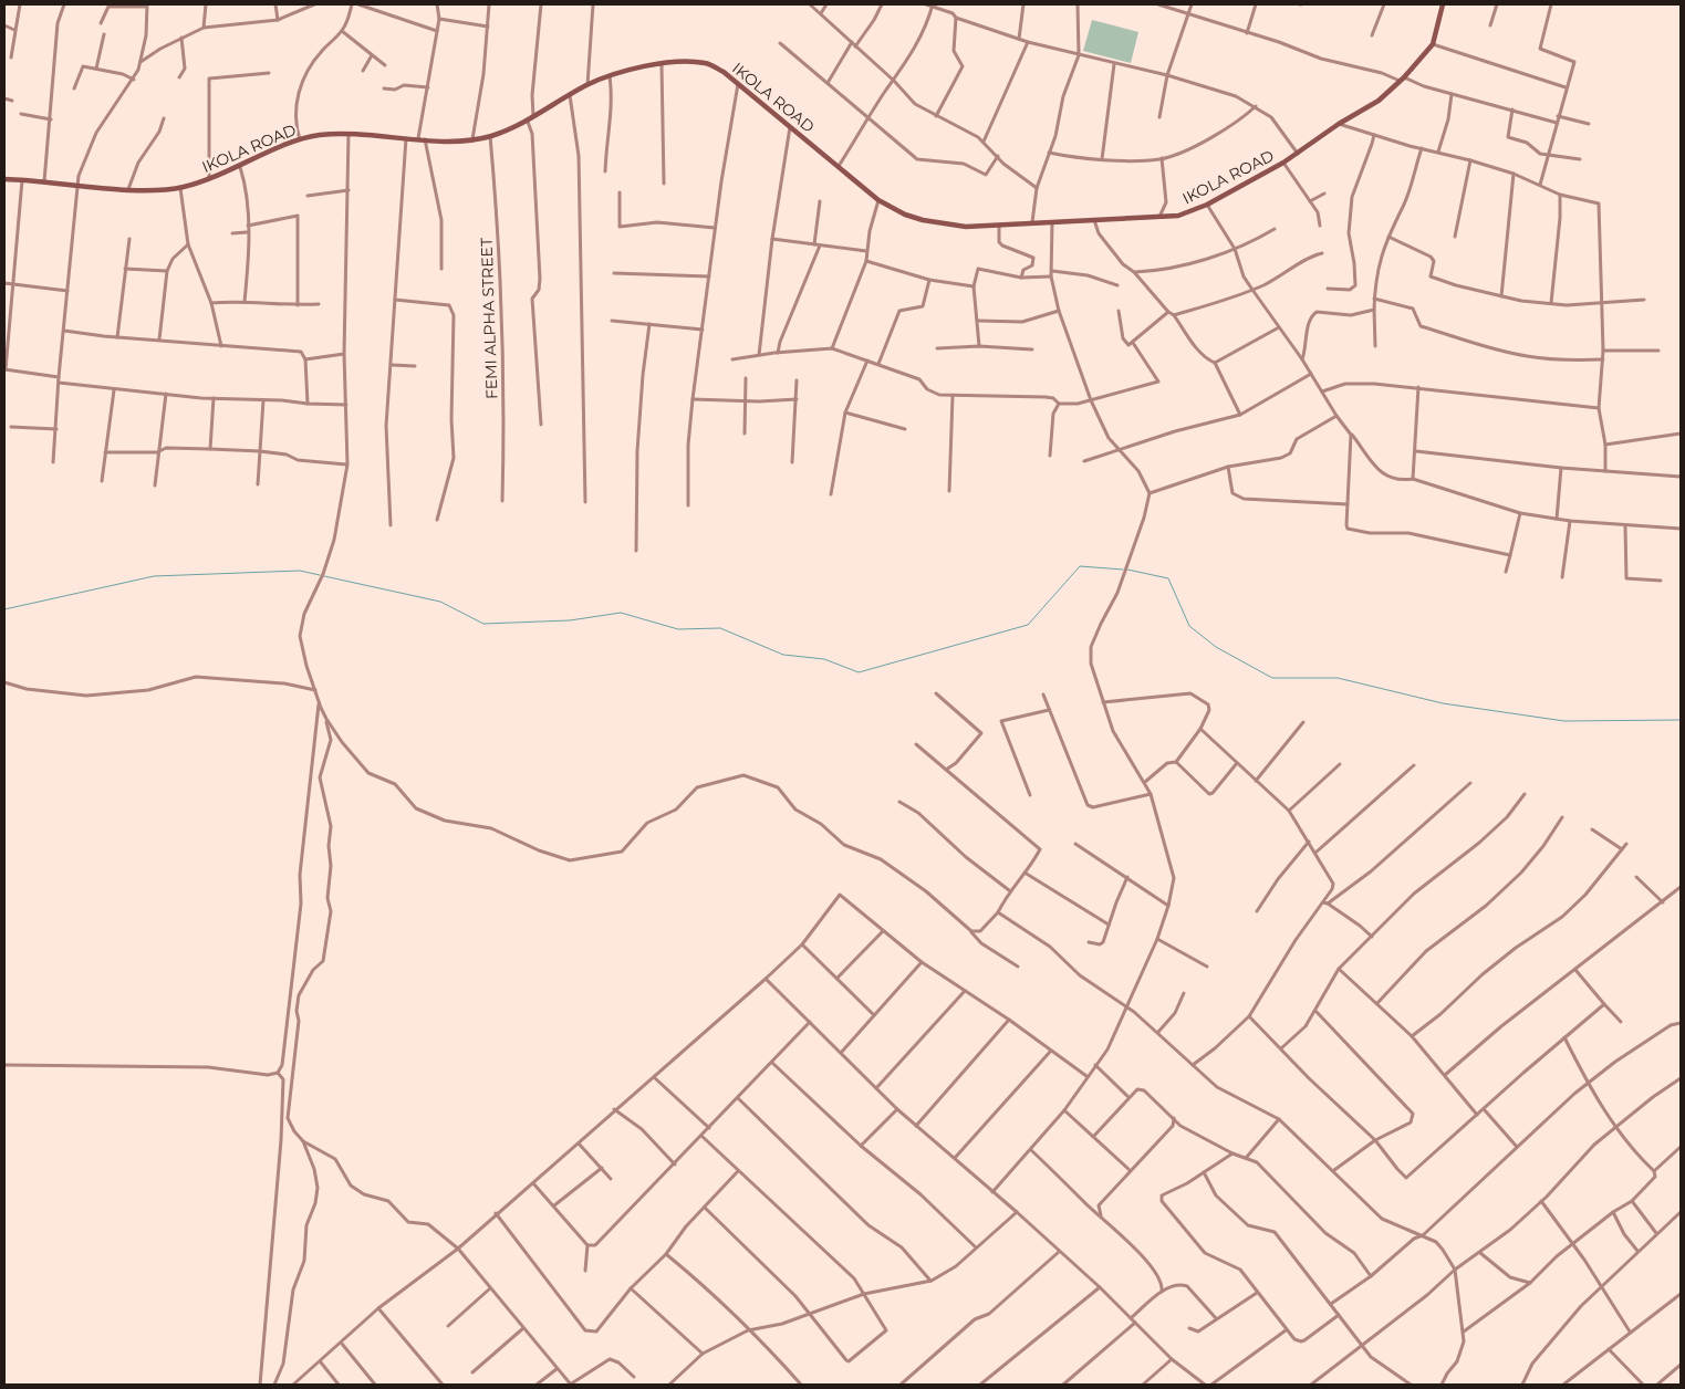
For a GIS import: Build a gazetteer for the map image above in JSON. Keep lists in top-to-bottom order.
{
  "streets": {
    "street": ["IKOLA ROAD", "FEMI ALPHA STREET"]
  },
  "crossings": [
    ["IKOLA ROAD", "FEMI ALPHA STREET"]
  ]
}
